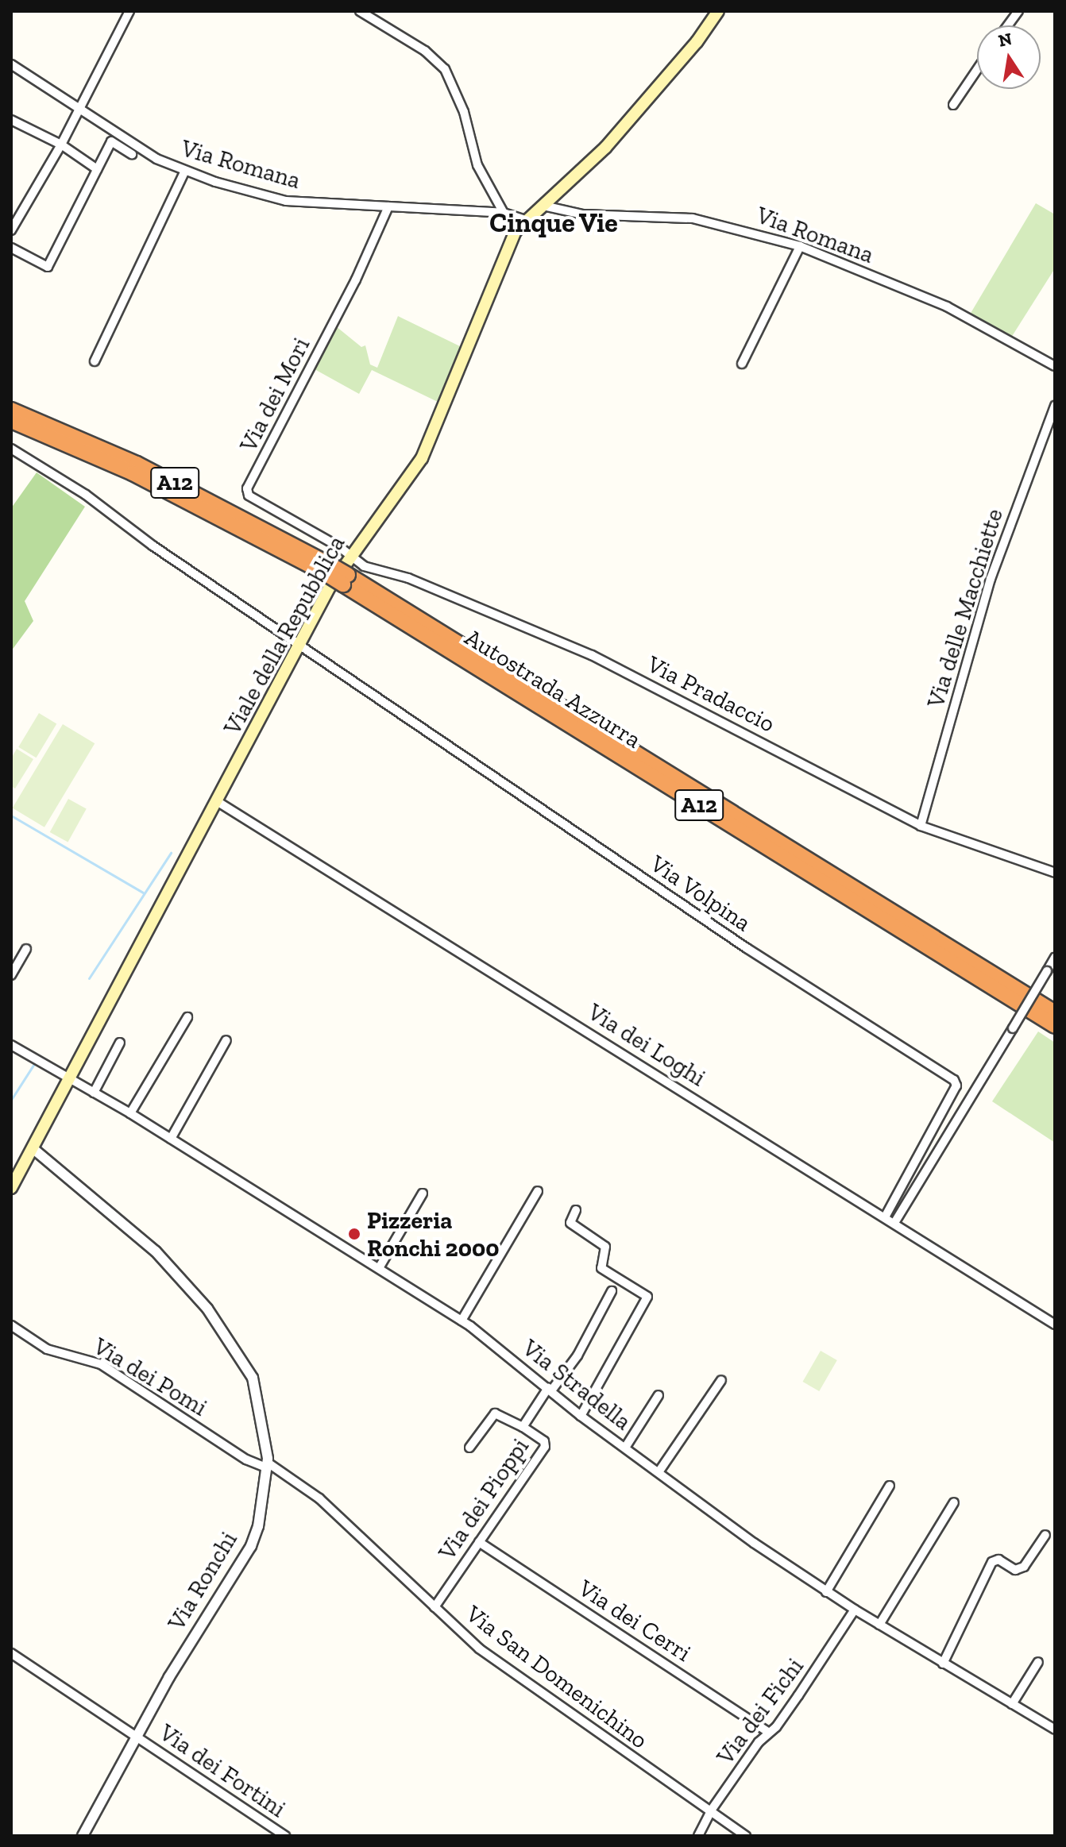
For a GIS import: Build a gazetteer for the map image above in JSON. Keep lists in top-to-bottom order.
{
  "streets": {
    "highway": ["A12", "Autostrada Azzurra"],
    "main road": ["Viale della Repubblica"],
    "street": [
      "Via Romana",
      "Via dei Mori",
      "Via delle Macchiette",
      "Via Pradaccio",
      "Via Volpina",
      "Via dei Loghi",
      "Via dei Pomi",
      "Via Stradella",
      "Via dei Pioppi",
      "Via Ronchi",
      "Via dei Cerri",
      "Via San Domenichino",
      "Via dei Fichi",
      "Via dei Fortini"
    ]
  },
  "crossings": [
    ["Via Romana", "Via dei Mori"],
    ["Via Romana", "Viale della Repubblica"],
    ["Via dei Mori", "Viale della Repubblica"],
    ["Via dei Mori", "Via Pradaccio"],
    ["Via delle Macchiette", "Via Pradaccio"],
    ["Viale della Repubblica", "Via Pradaccio"],
    ["Viale della Repubblica", "Via Volpina"],
    ["Viale della Repubblica", "Via dei Loghi"],
    ["Viale della Repubblica", "Via Stradella"],
    ["Viale della Repubblica", "Via Ronchi"],
    ["Via Volpina", "Via dei Loghi"],
    ["Via dei Pomi", "Via Ronchi"],
    ["Via dei Pomi", "Via San Domenichino"],
    ["Via Stradella", "Via dei Pioppi"],
    ["Via Stradella", "Via dei Fichi"],
    ["Via dei Pioppi", "Via dei Cerri"],
    ["Via dei Pioppi", "Via San Domenichino"],
    ["Via Ronchi", "Via San Domenichino"],
    ["Via Ronchi", "Via dei Fortini"],
    ["Via dei Cerri", "Via dei Fichi"],
    ["Via San Domenichino", "Via dei Fichi"]
  ],
  "districts": ["Cinque Vie"],
  "places": ["Pizzeria Ronchi 2000"],
  "north": "top"
}
